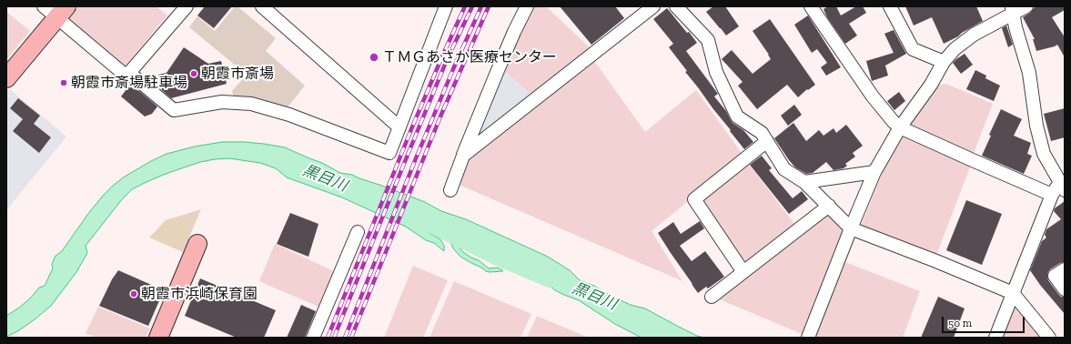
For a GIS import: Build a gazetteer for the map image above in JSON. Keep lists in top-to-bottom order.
{
  "water": ["黒目川"],
  "places": [
    "ＴＭＧあさか医療センター",
    "朝霞市斎場",
    "朝霞市斎場駐車場",
    "朝霞市浜崎保育園"
  ],
  "scale_bar": "50 m"
}
